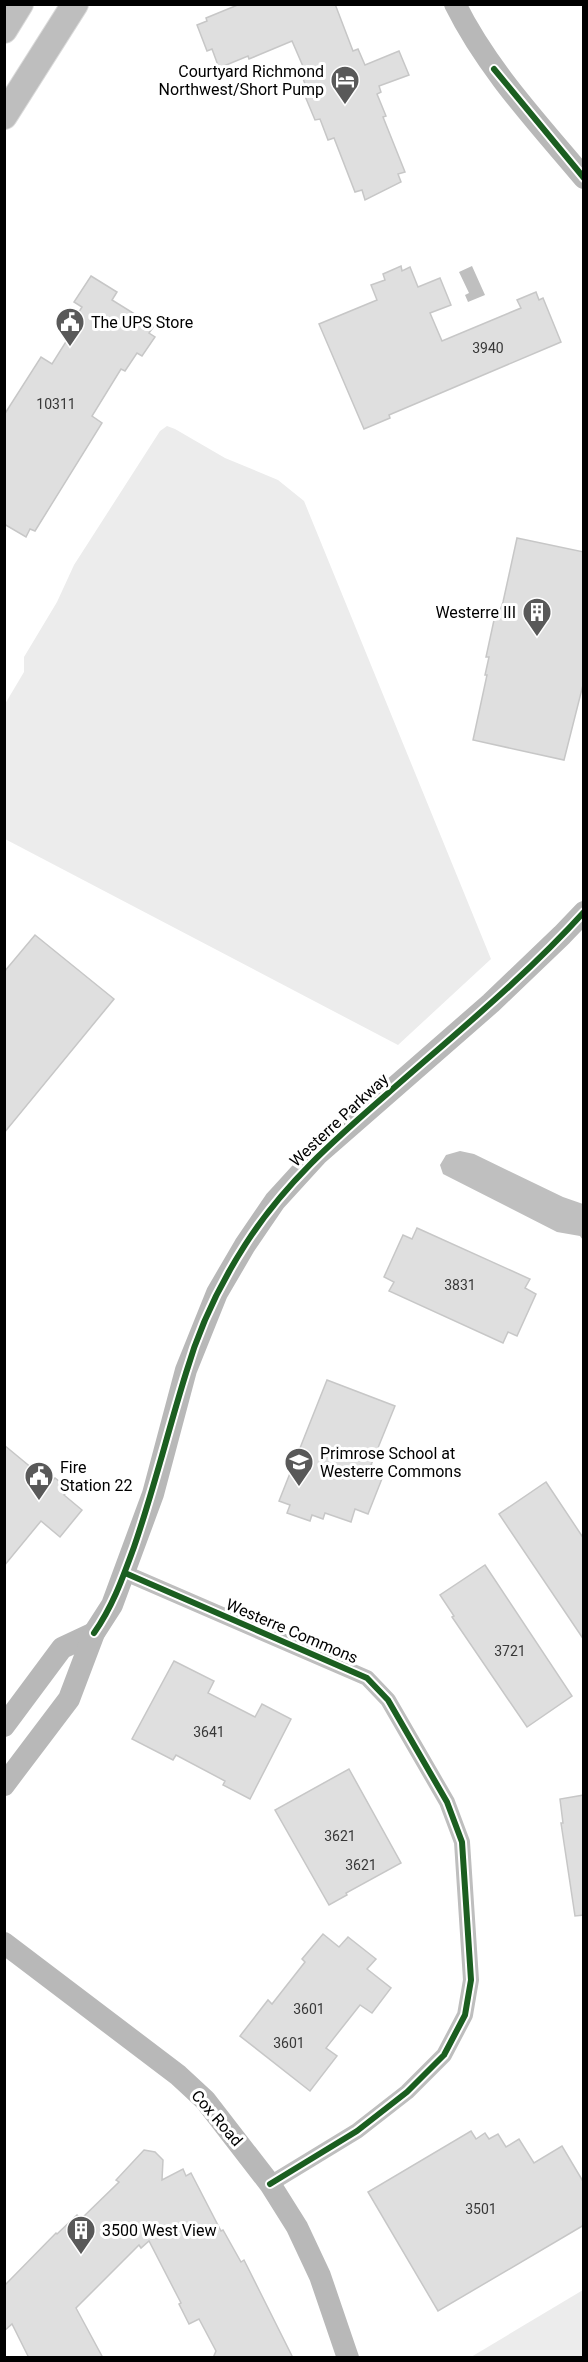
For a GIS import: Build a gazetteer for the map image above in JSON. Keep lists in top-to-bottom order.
{
  "streets": {
    "street": ["Westerre Parkway", "Westerre Commons", "Cox Road"]
  },
  "crossings": [
    ["Westerre Parkway", "Westerre Commons"],
    ["Westerre Commons", "Cox Road"]
  ],
  "places": {
    "hotel": ["Courtyard Richmond Northwest/Short Pump"],
    "public building": ["The UPS Store", "Fire Station 22"],
    "building": ["Westerre III", "3500 West View"],
    "school or university": ["Primrose School at Westerre Commons"]
  },
  "house_numbers": [
    "3940",
    "10311",
    "3831",
    "3721",
    "3641",
    "3621",
    "3621",
    "3601",
    "3601",
    "3501"
  ]
}
